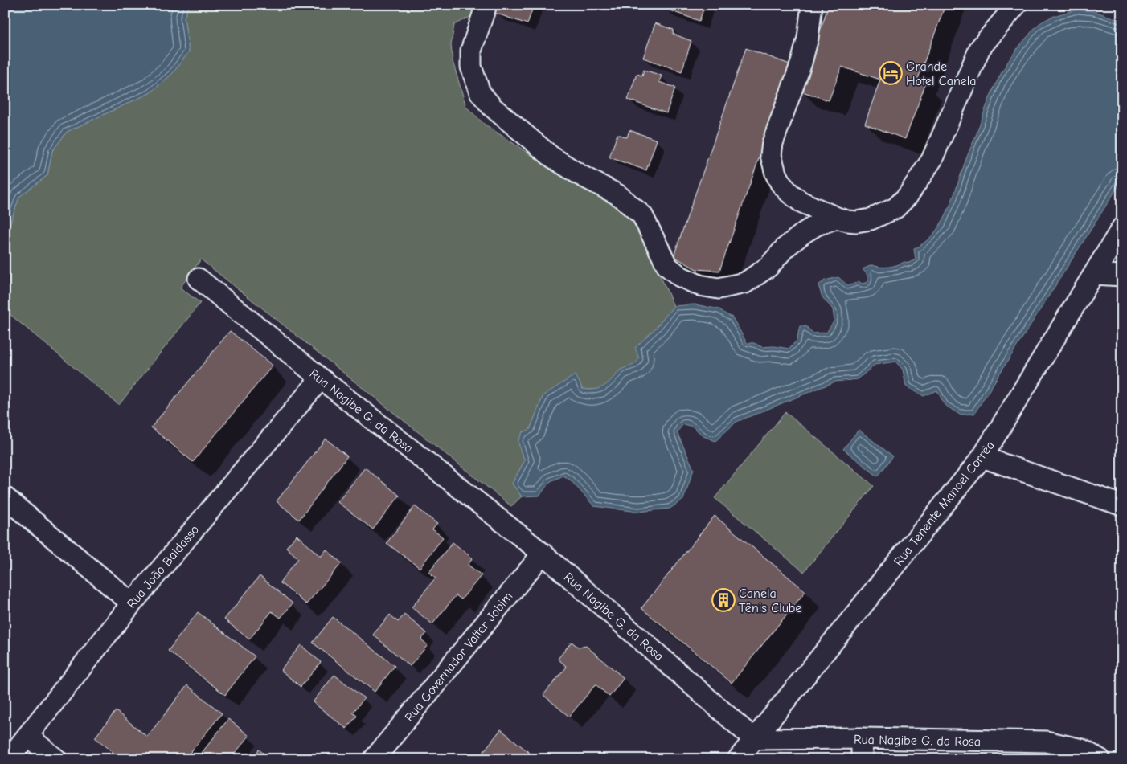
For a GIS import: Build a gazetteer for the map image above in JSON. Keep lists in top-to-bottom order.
{
  "streets": {
    "street": [
      "Rua Nagibe G. da Rosa",
      "Rua Tenente Manoel Corrêa",
      "Rua João Baldasso",
      "Rua Governador Valter Jobim"
    ]
  },
  "crossings": [
    ["Rua Nagibe G. da Rosa", "Rua Tenente Manoel Corrêa"],
    ["Rua Nagibe G. da Rosa", "Rua João Baldasso"],
    ["Rua Nagibe G. da Rosa", "Rua Governador Valter Jobim"]
  ],
  "places": {
    "hotel": ["Grande Hotel Canela"],
    "building": ["Canela Tênis Clube"]
  }
}
